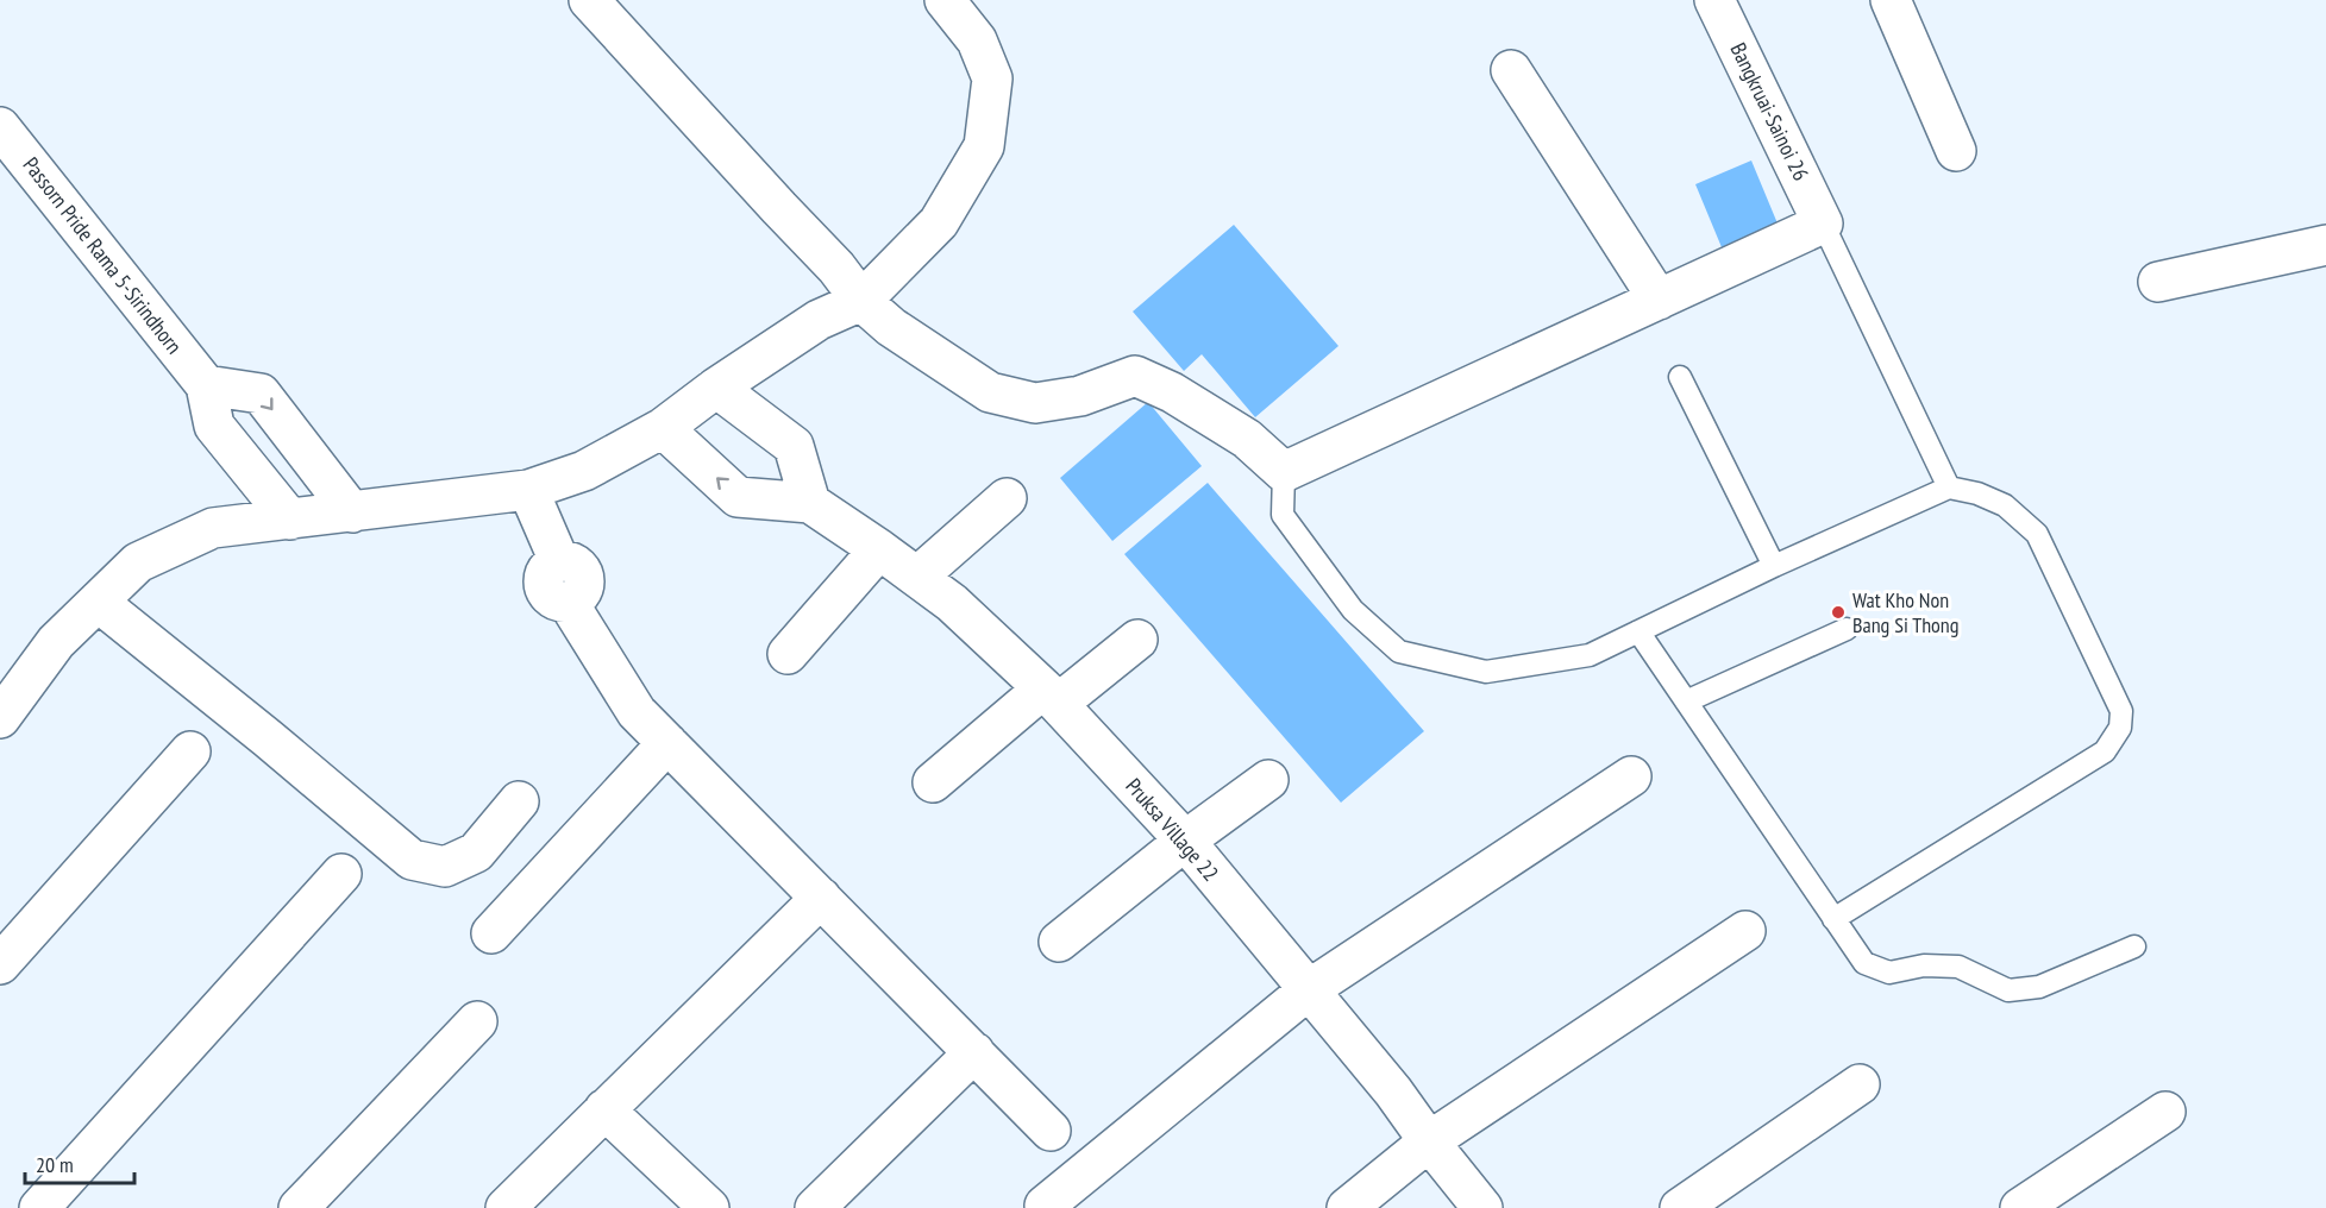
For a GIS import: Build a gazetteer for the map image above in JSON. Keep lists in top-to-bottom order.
{
  "streets": {
    "street": ["Bangkruai-Sainoi 26", "Passorn Pride Rama 5-Sirindhorn", "Pruksa Village 22"]
  },
  "places": ["Wat Kho Non Bang Si Thong"],
  "scale_bar": "20 m"
}
